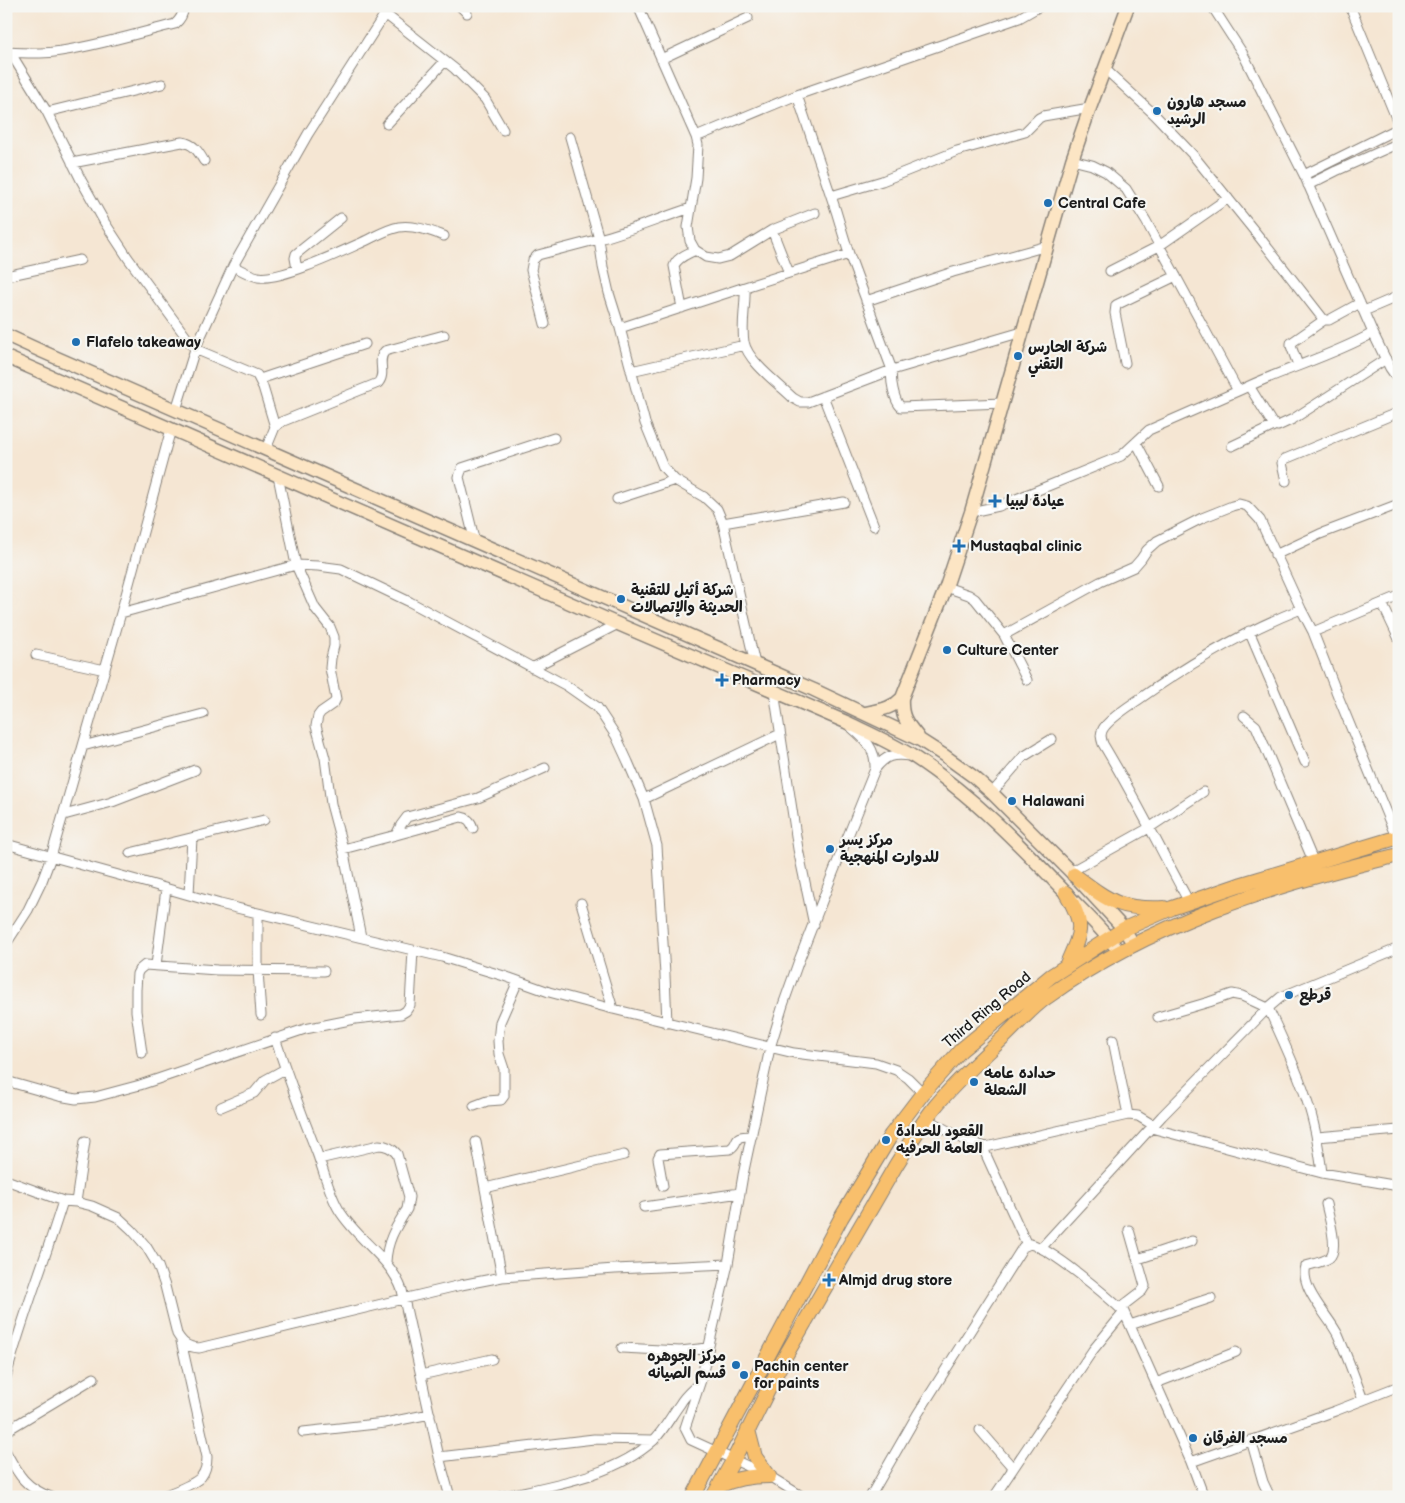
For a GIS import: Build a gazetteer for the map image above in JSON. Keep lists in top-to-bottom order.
{
  "streets": {
    "main road": ["Third Ring Road"]
  },
  "places": {
    "other": [
      "مسجد هارون الرشيد",
      "Central Cafe",
      "Flafelo takeaway",
      "شركة الحارس التقني",
      "شركة أثيل للتقنية الحديثة والإتصالات",
      "Culture Center",
      "Halawani",
      "مركز يسر للدوارت المنهجية",
      "قرطع",
      "حداده عامه الشعلة",
      "القعود للحدادة العامة الحرفيه",
      "مركز الجوهره قسم الصيانه",
      "Pachin center for paints",
      "مسجد الفرقان"
    ],
    "health": [
      "عيادة ليبيا",
      "Mustaqbal clinic",
      "Pharmacy",
      "Almjd drug store"
    ]
  }
}
